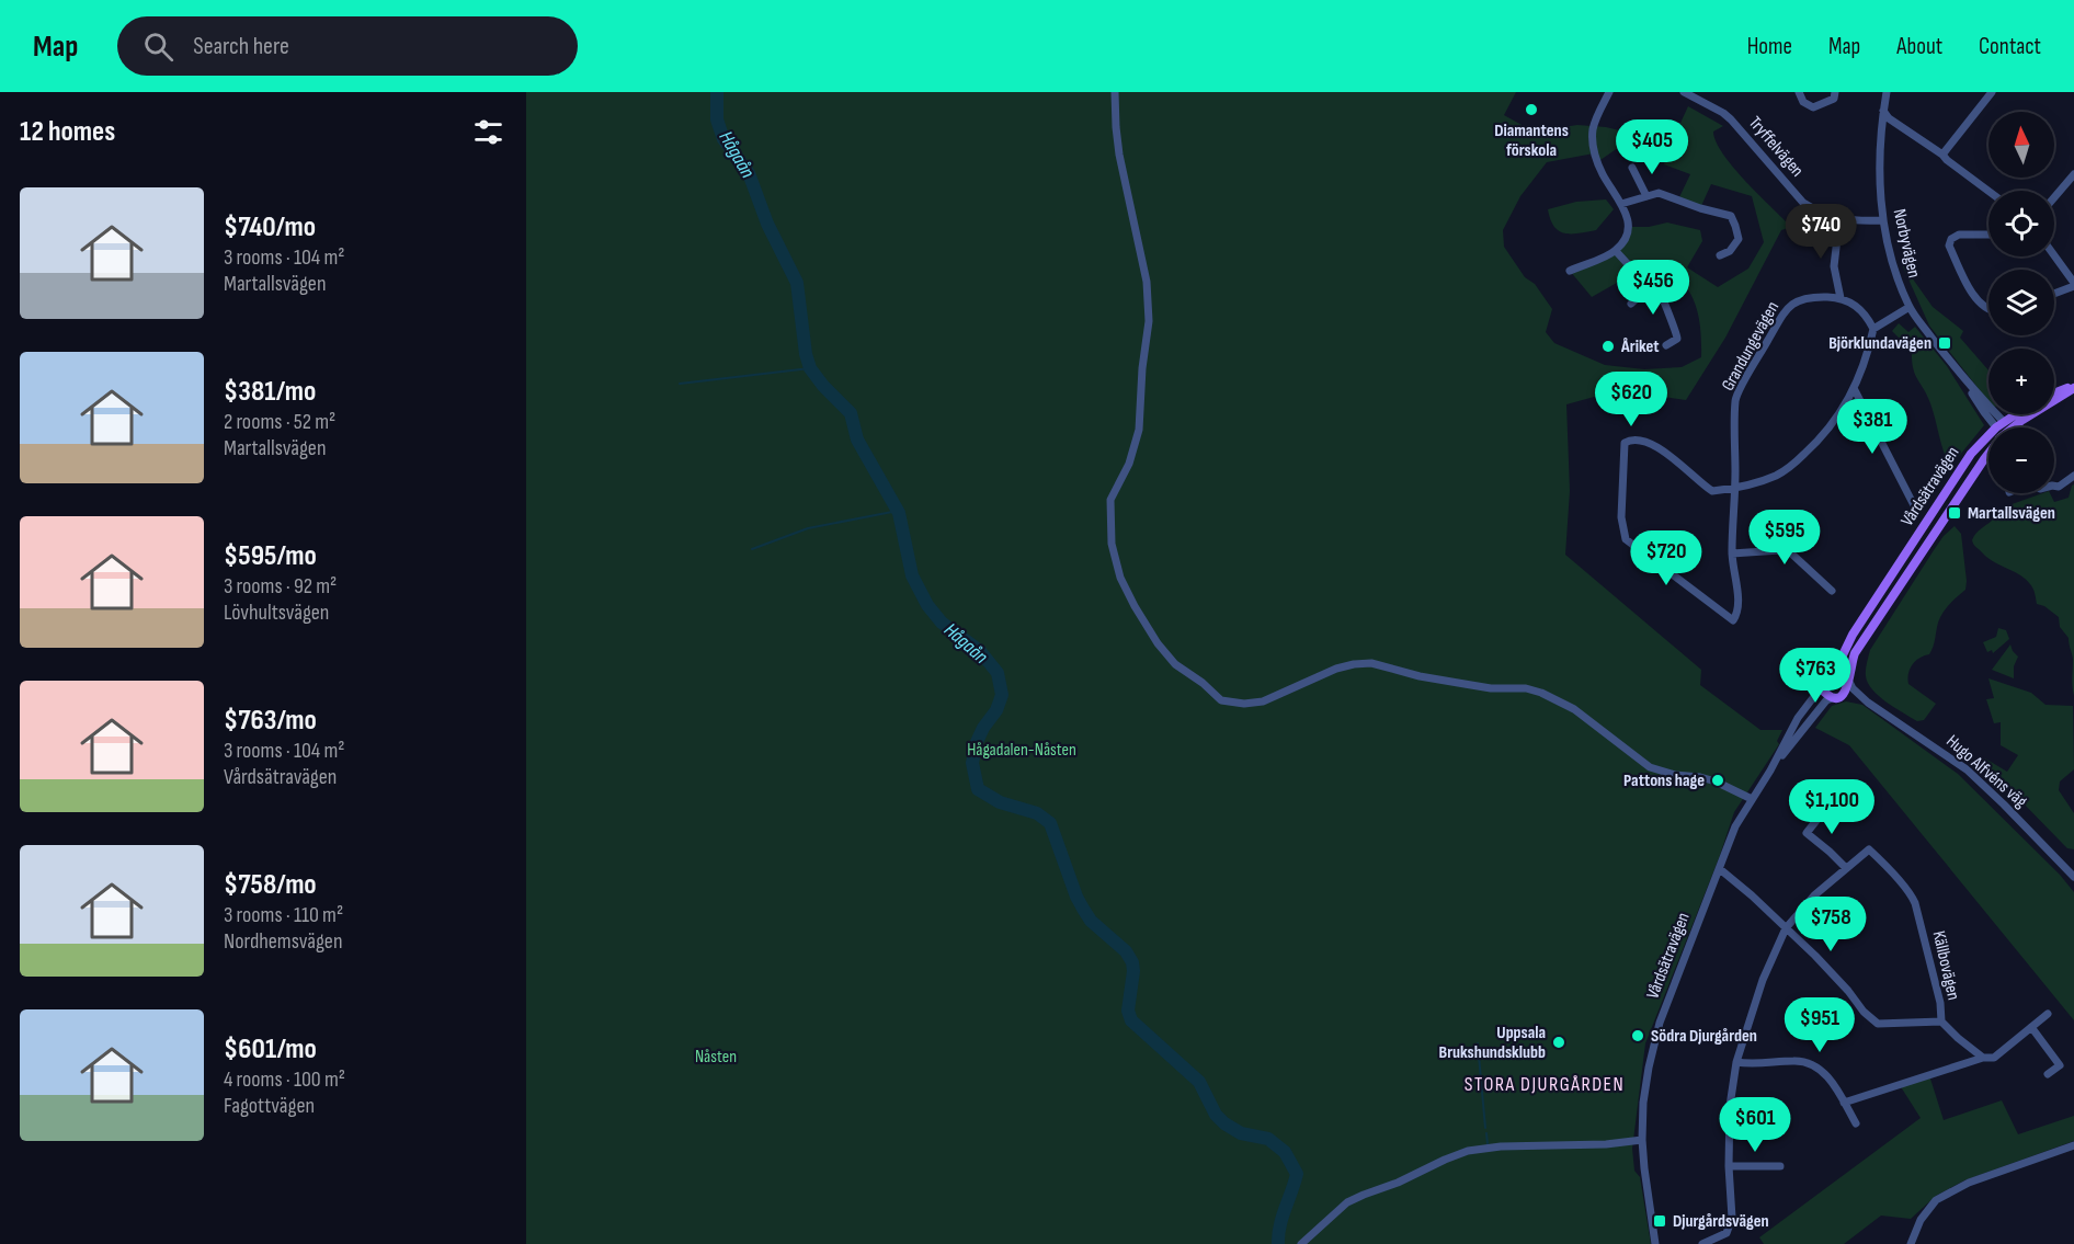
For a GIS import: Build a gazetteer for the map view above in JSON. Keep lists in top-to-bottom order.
{
  "streets": {
    "main road": ["Vårdsätravägen"],
    "street": [
      "Tryffelvägen",
      "Norbyvägen",
      "Grandungevägen",
      "Hugo Alfvéns väg",
      "Källbovägen"
    ]
  },
  "crossings": [
    ["Tryffelvägen", "Norbyvägen"],
    ["Norbyvägen", "Vårdsätravägen"],
    ["Vårdsätravägen", "Hugo Alfvéns väg"]
  ],
  "districts": ["STORA DJURGÅRDEN"],
  "water": ["Hågaån"],
  "parks": ["Hågadalen-Nåsten", "Nåsten"],
  "places": {
    "other": [
      "Diamantens förskola",
      "Åriket",
      "Pattons hage",
      "Södra Djurgården",
      "Uppsala Brukshundsklubb"
    ],
    "transit": ["Björklundavägen", "Martallsvägen", "Djurgårdsvägen"]
  },
  "north": "top",
  "page": {
    "header": "Map",
    "search": "Search here",
    "nav": [
      "Home",
      "Map",
      "About",
      "Contact"
    ],
    "heading": "12 homes",
    "map_buttons": ["+", "−"],
    "price": [
      "$405",
      "$740",
      "$456",
      "$620",
      "$381",
      "$595",
      "$720",
      "$763",
      "$1,100",
      "$758",
      "$951",
      "$601"
    ],
    "list": [
      {
        "name": "$740/mo",
        "note": "3 rooms · 104 m² · Martallsvägen"
      },
      {
        "name": "$381/mo",
        "note": "2 rooms · 52 m² · Martallsvägen"
      },
      {
        "name": "$595/mo",
        "note": "3 rooms · 92 m² · Lövhultsvägen"
      },
      {
        "name": "$763/mo",
        "note": "3 rooms · 104 m² · Vårdsätravägen"
      },
      {
        "name": "$758/mo",
        "note": "3 rooms · 110 m² · Nordhemsvägen"
      },
      {
        "name": "$601/mo",
        "note": "4 rooms · 100 m² · Fagottvägen"
      }
    ]
  }
}
